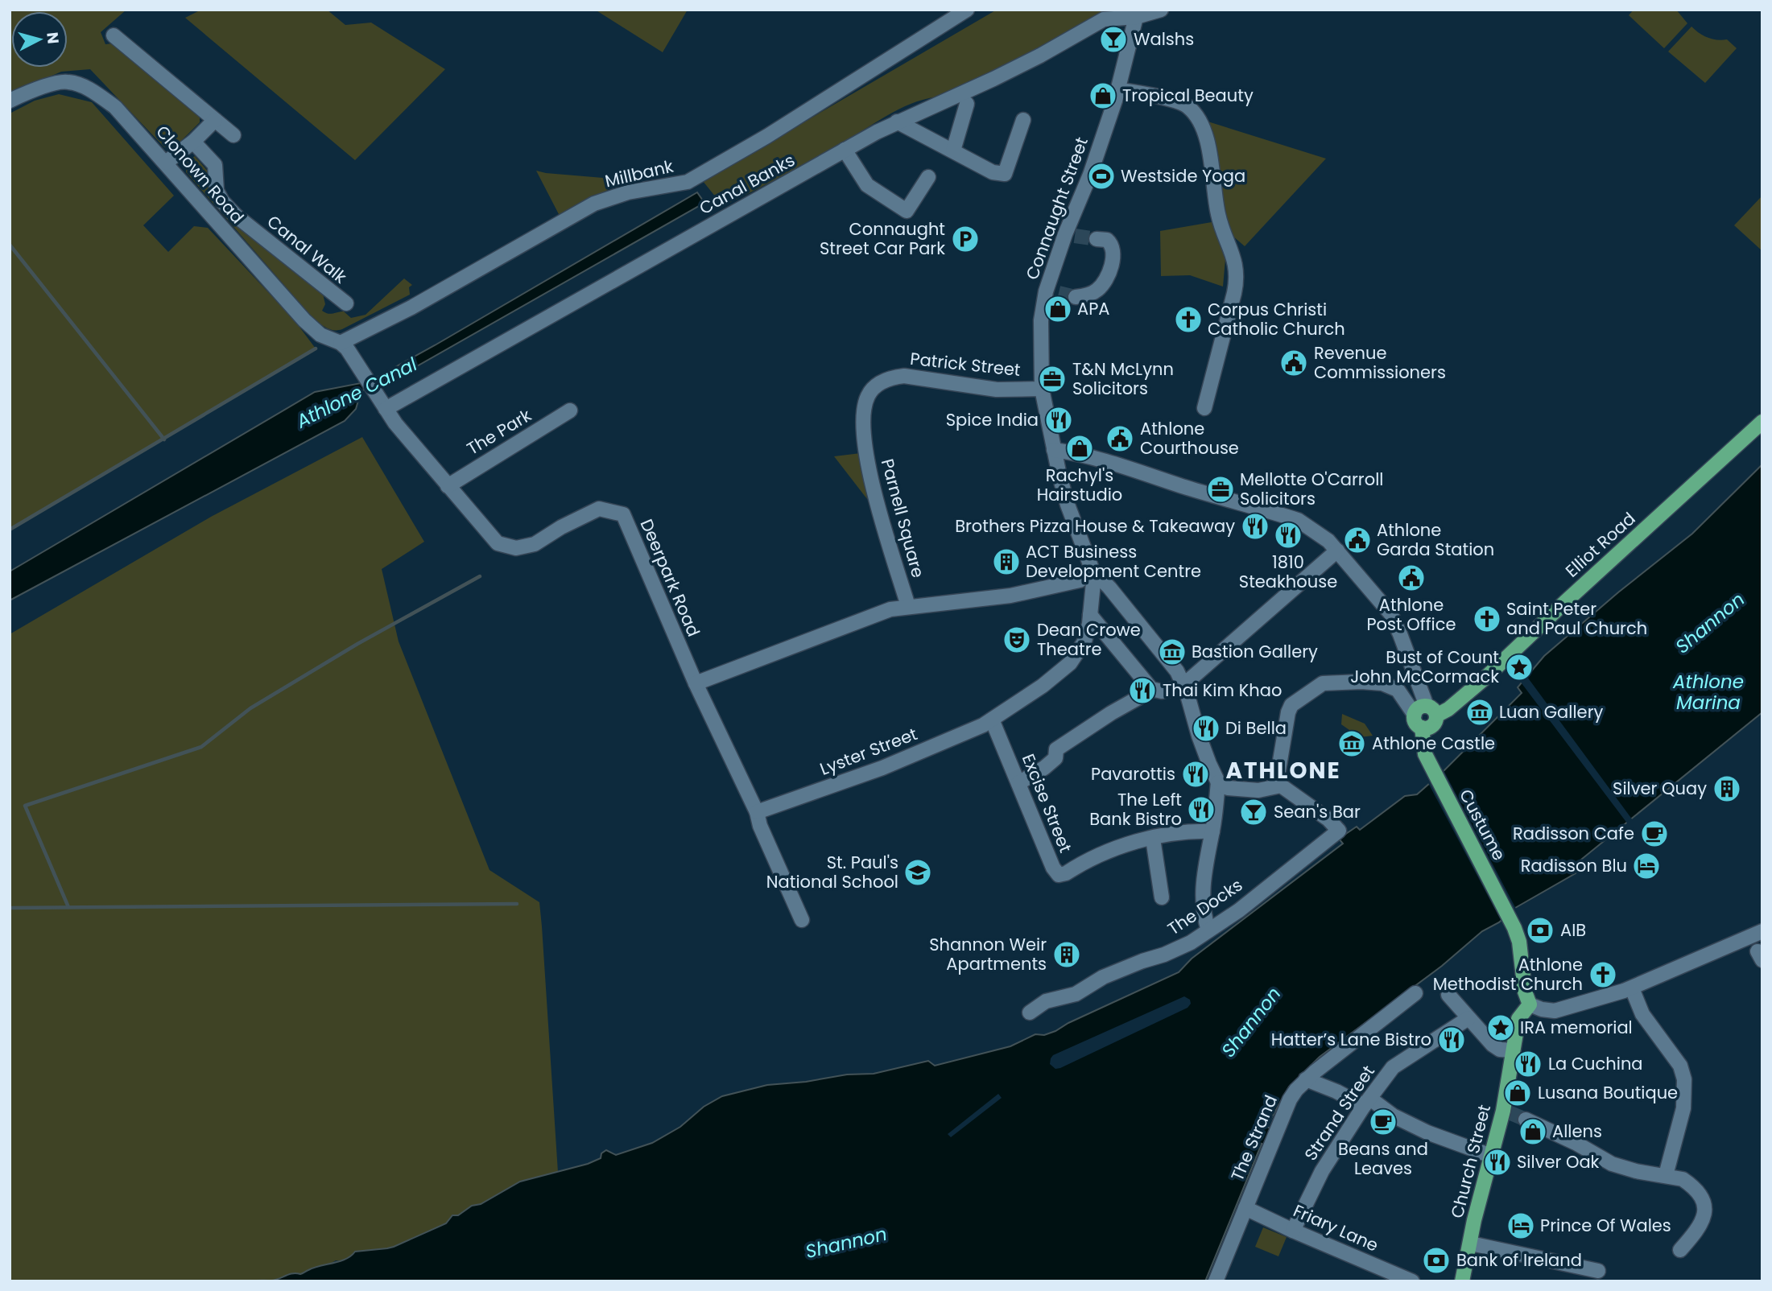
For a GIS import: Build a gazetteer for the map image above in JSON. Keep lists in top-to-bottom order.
{
  "streets": {
    "main road": ["Elliot Road", "Custume", "Church Street"],
    "street": [
      "Millbank",
      "Clonown Road",
      "Canal Banks",
      "Connaught Street",
      "Canal Walk",
      "Patrick Street",
      "The Park",
      "Parnell Square",
      "Deerpark Road",
      "Lyster Street",
      "Excise Street",
      "The Docks",
      "Strand Street",
      "The Strand",
      "Friary Lane"
    ]
  },
  "crossings": [
    ["Millbank", "Clonown Road"],
    ["Millbank", "Deerpark Road"],
    ["Clonown Road", "Deerpark Road"],
    ["Canal Banks", "Connaught Street"],
    ["Canal Banks", "Deerpark Road"],
    ["Connaught Street", "Patrick Street"],
    ["Connaught Street", "Lyster Street"],
    ["Patrick Street", "Parnell Square"],
    ["The Park", "Deerpark Road"],
    ["Elliot Road", "Custume"],
    ["Deerpark Road", "Lyster Street"],
    ["Lyster Street", "Excise Street"],
    ["Custume", "Church Street"],
    ["Strand Street", "Friary Lane"],
    ["The Strand", "Friary Lane"]
  ],
  "districts": ["ATHLONE"],
  "water": ["Athlone Canal", "Shannon", "Athlone Marina"],
  "places": {
    "bar": ["Walshs", "Sean's Bar"],
    "shop": [
      "Tropical Beauty",
      "APA",
      "Rachyl's Hairstudio",
      "Lusana Boutique",
      "Allens"
    ],
    "sports": ["Westside Yoga"],
    "parking": ["Connaught Street Car Park"],
    "church": ["Corpus Christi Catholic Church", "Saint Peter and Paul Church", "Athlone Methodist Church"],
    "public building": [
      "Revenue Commissioners",
      "Athlone Courthouse",
      "Athlone Garda Station",
      "Athlone Post Office"
    ],
    "office": ["T&N McLynn Solicitors", "Mellotte O'Carroll Solicitors"],
    "restaurant": [
      "Spice India",
      "Brothers Pizza House & Takeaway",
      "1810 Steakhouse",
      "Thai Kim Khao",
      "Di Bella",
      "Pavarottis",
      "The Left Bank Bistro",
      "Hatter’s Lane Bistro",
      "La Cuchina",
      "Silver Oak"
    ],
    "building": ["ACT Business Development Centre", "Silver Quay", "Shannon Weir Apartments"],
    "theatre": ["Dean Crowe Theatre"],
    "museum": ["Bastion Gallery", "Luan Gallery", "Athlone Castle"],
    "place": ["Bust of Count John McCormack", "IRA memorial"],
    "cafe": ["Radisson Cafe", "Beans and Leaves"],
    "hotel": ["Radisson Blu", "Prince Of Wales"],
    "school or university": ["St. Paul's National School"],
    "bank": ["AIB", "Bank of Ireland"]
  },
  "north": "right"
}
